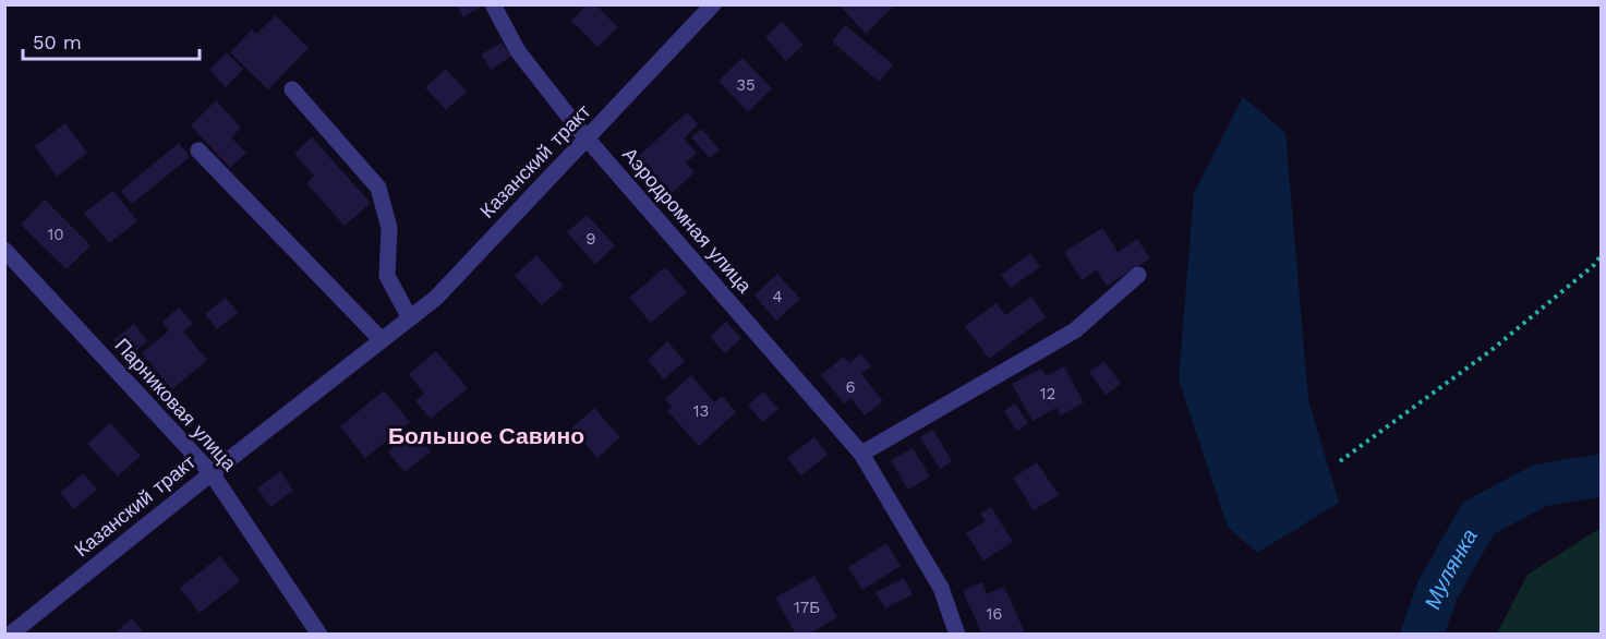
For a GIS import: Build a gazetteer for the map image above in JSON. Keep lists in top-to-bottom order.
{
  "streets": {
    "street": ["Казанский тракт", "Аэродромная улица", "Парниковая улица"]
  },
  "crossings": [
    ["Казанский тракт", "Аэродромная улица"],
    ["Казанский тракт", "Парниковая улица"]
  ],
  "districts": ["Большое Савино"],
  "water": ["Мулянка"],
  "house_numbers": [
    "35",
    "10",
    "9",
    "4",
    "6",
    "12",
    "13",
    "17Б",
    "16"
  ],
  "scale_bar": "50 m"
}
